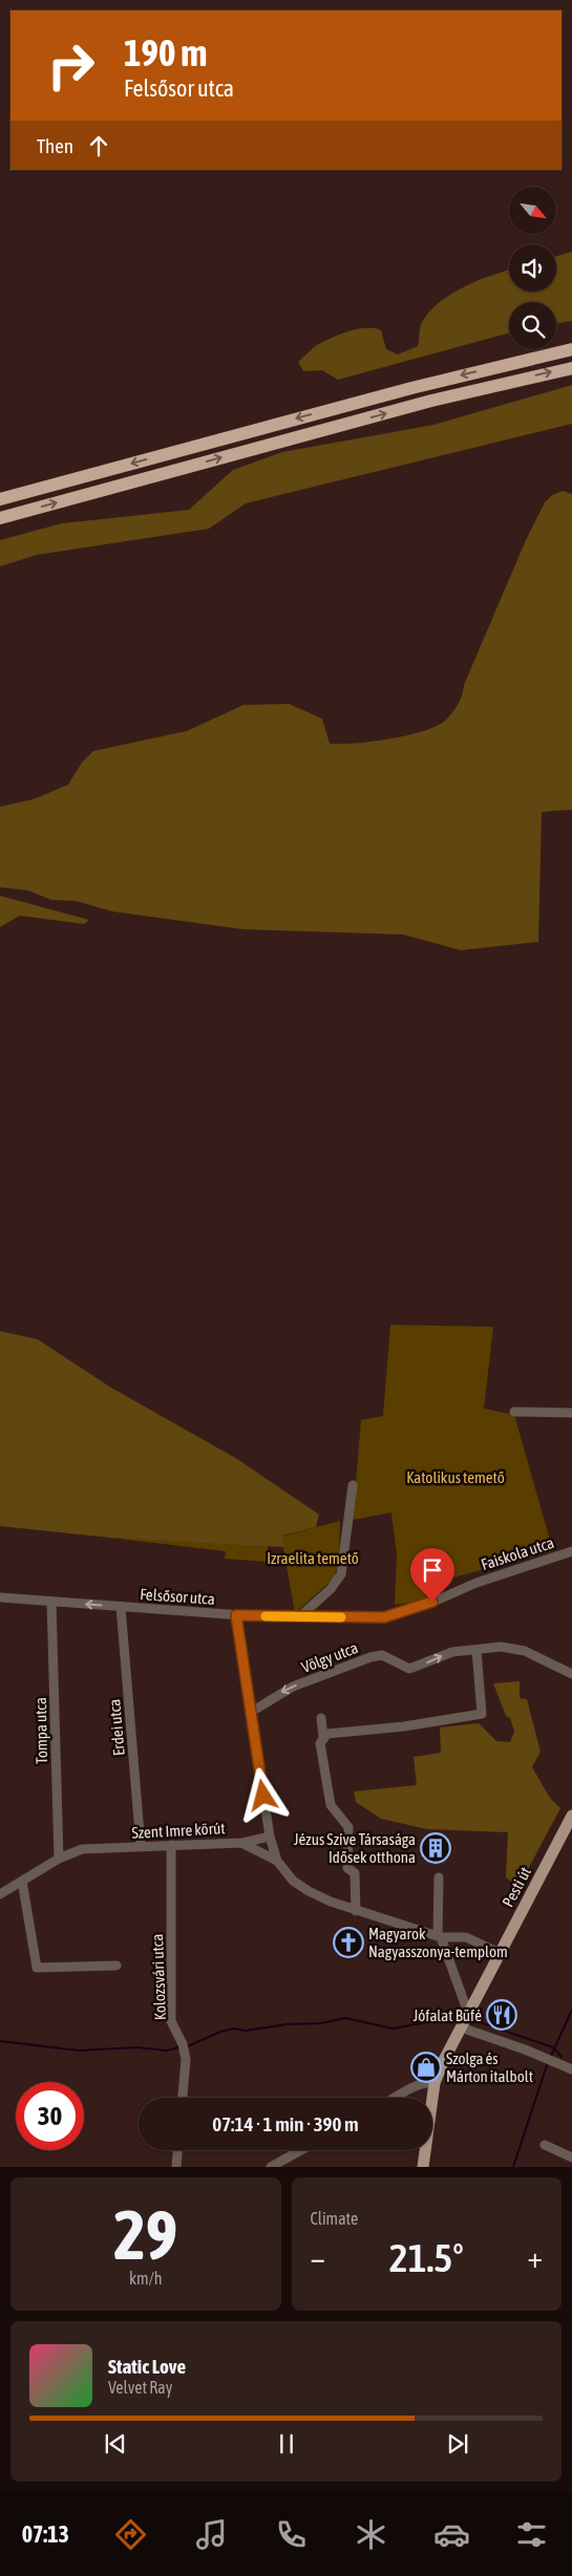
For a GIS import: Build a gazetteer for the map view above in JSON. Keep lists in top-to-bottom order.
{
  "streets": {
    "main road": ["Pesti út"],
    "street": [
      "Faiskola utca",
      "Felsősor utca",
      "Völgy utca",
      "Erdei utca",
      "Tompa utca",
      "Szent Imre körút",
      "Kolozsvári utca"
    ]
  },
  "crossings": [
    ["Faiskola utca", "Felsősor utca"],
    ["Felsősor utca", "Erdei utca"],
    ["Felsősor utca", "Tompa utca"],
    ["Erdei utca", "Szent Imre körút"],
    ["Tompa utca", "Szent Imre körút"],
    ["Szent Imre körút", "Pesti út"],
    ["Szent Imre körút", "Kolozsvári utca"]
  ],
  "parks": ["Katolikus temető", "Izraelita temető"],
  "places": {
    "building": ["Jézus Szíve Társasága Idősek otthona"],
    "church": ["Magyarok Nagyasszonya-templom"],
    "restaurant": ["Jófalat Büfé"],
    "shop": ["Szolga és Márton italbolt"]
  },
  "north": "bottom right",
  "page": {
    "turn": ["190 m", "Felsősor utca"],
    "then": "Then",
    "limit": "30",
    "trip": "07:14 · 1 min · 390 m",
    "tile": [
      ["29", "km/h"],
      "Climate"
    ],
    "heat": ["−", "21.5°", "+"],
    "song": ["Static Love", "Velvet Ray"],
    "tabs": "07:13"
  }
}
